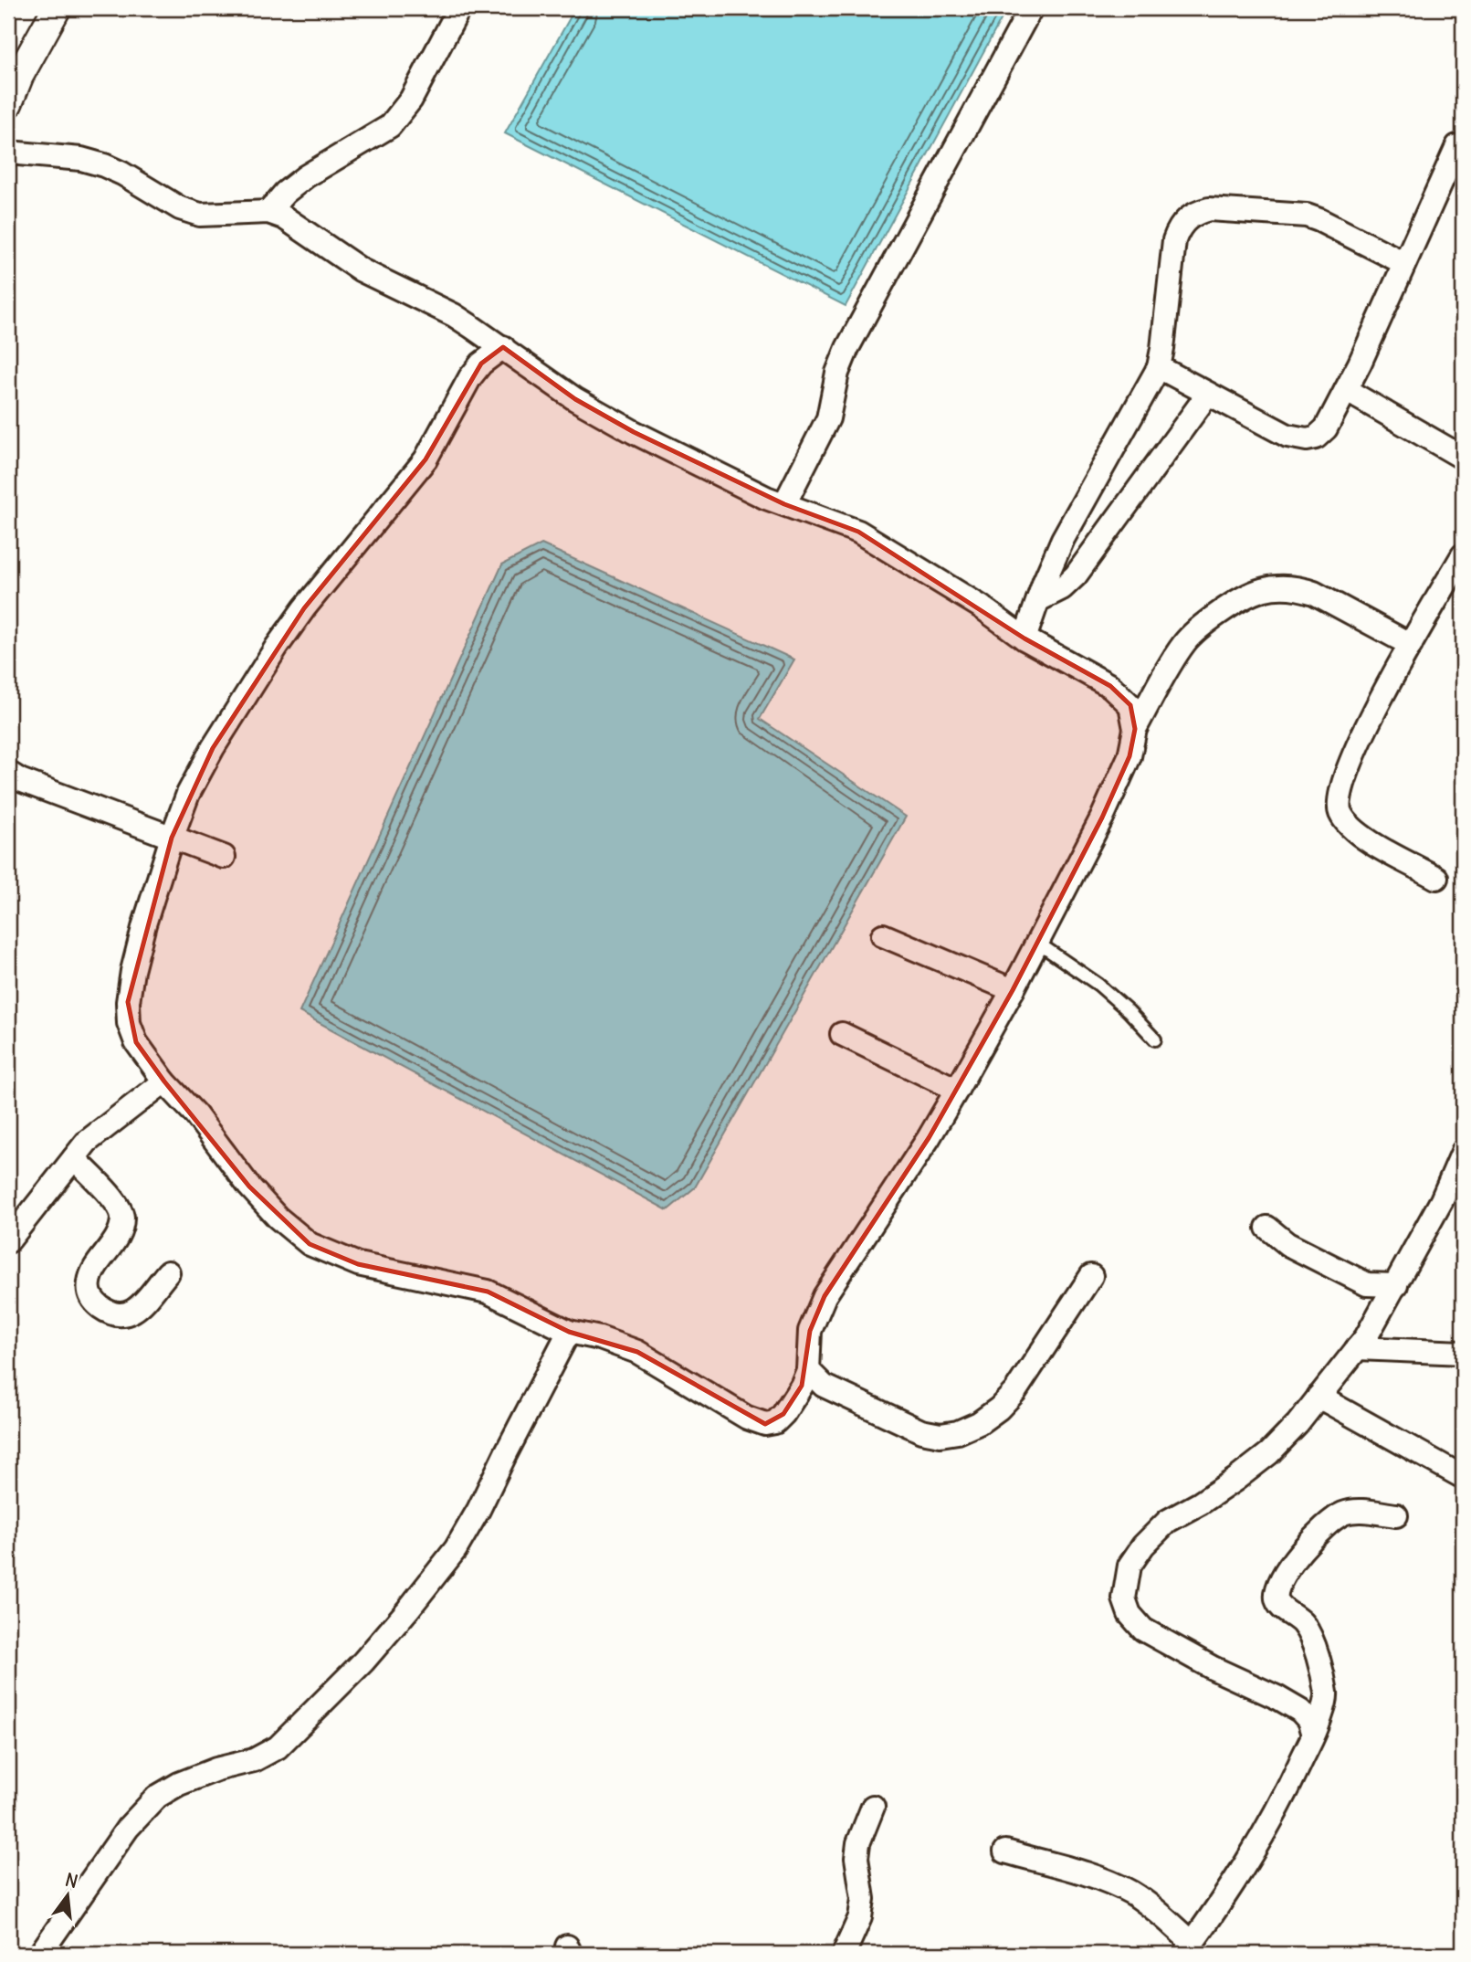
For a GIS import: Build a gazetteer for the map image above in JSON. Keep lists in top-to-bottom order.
{
  "north": "top"
}
